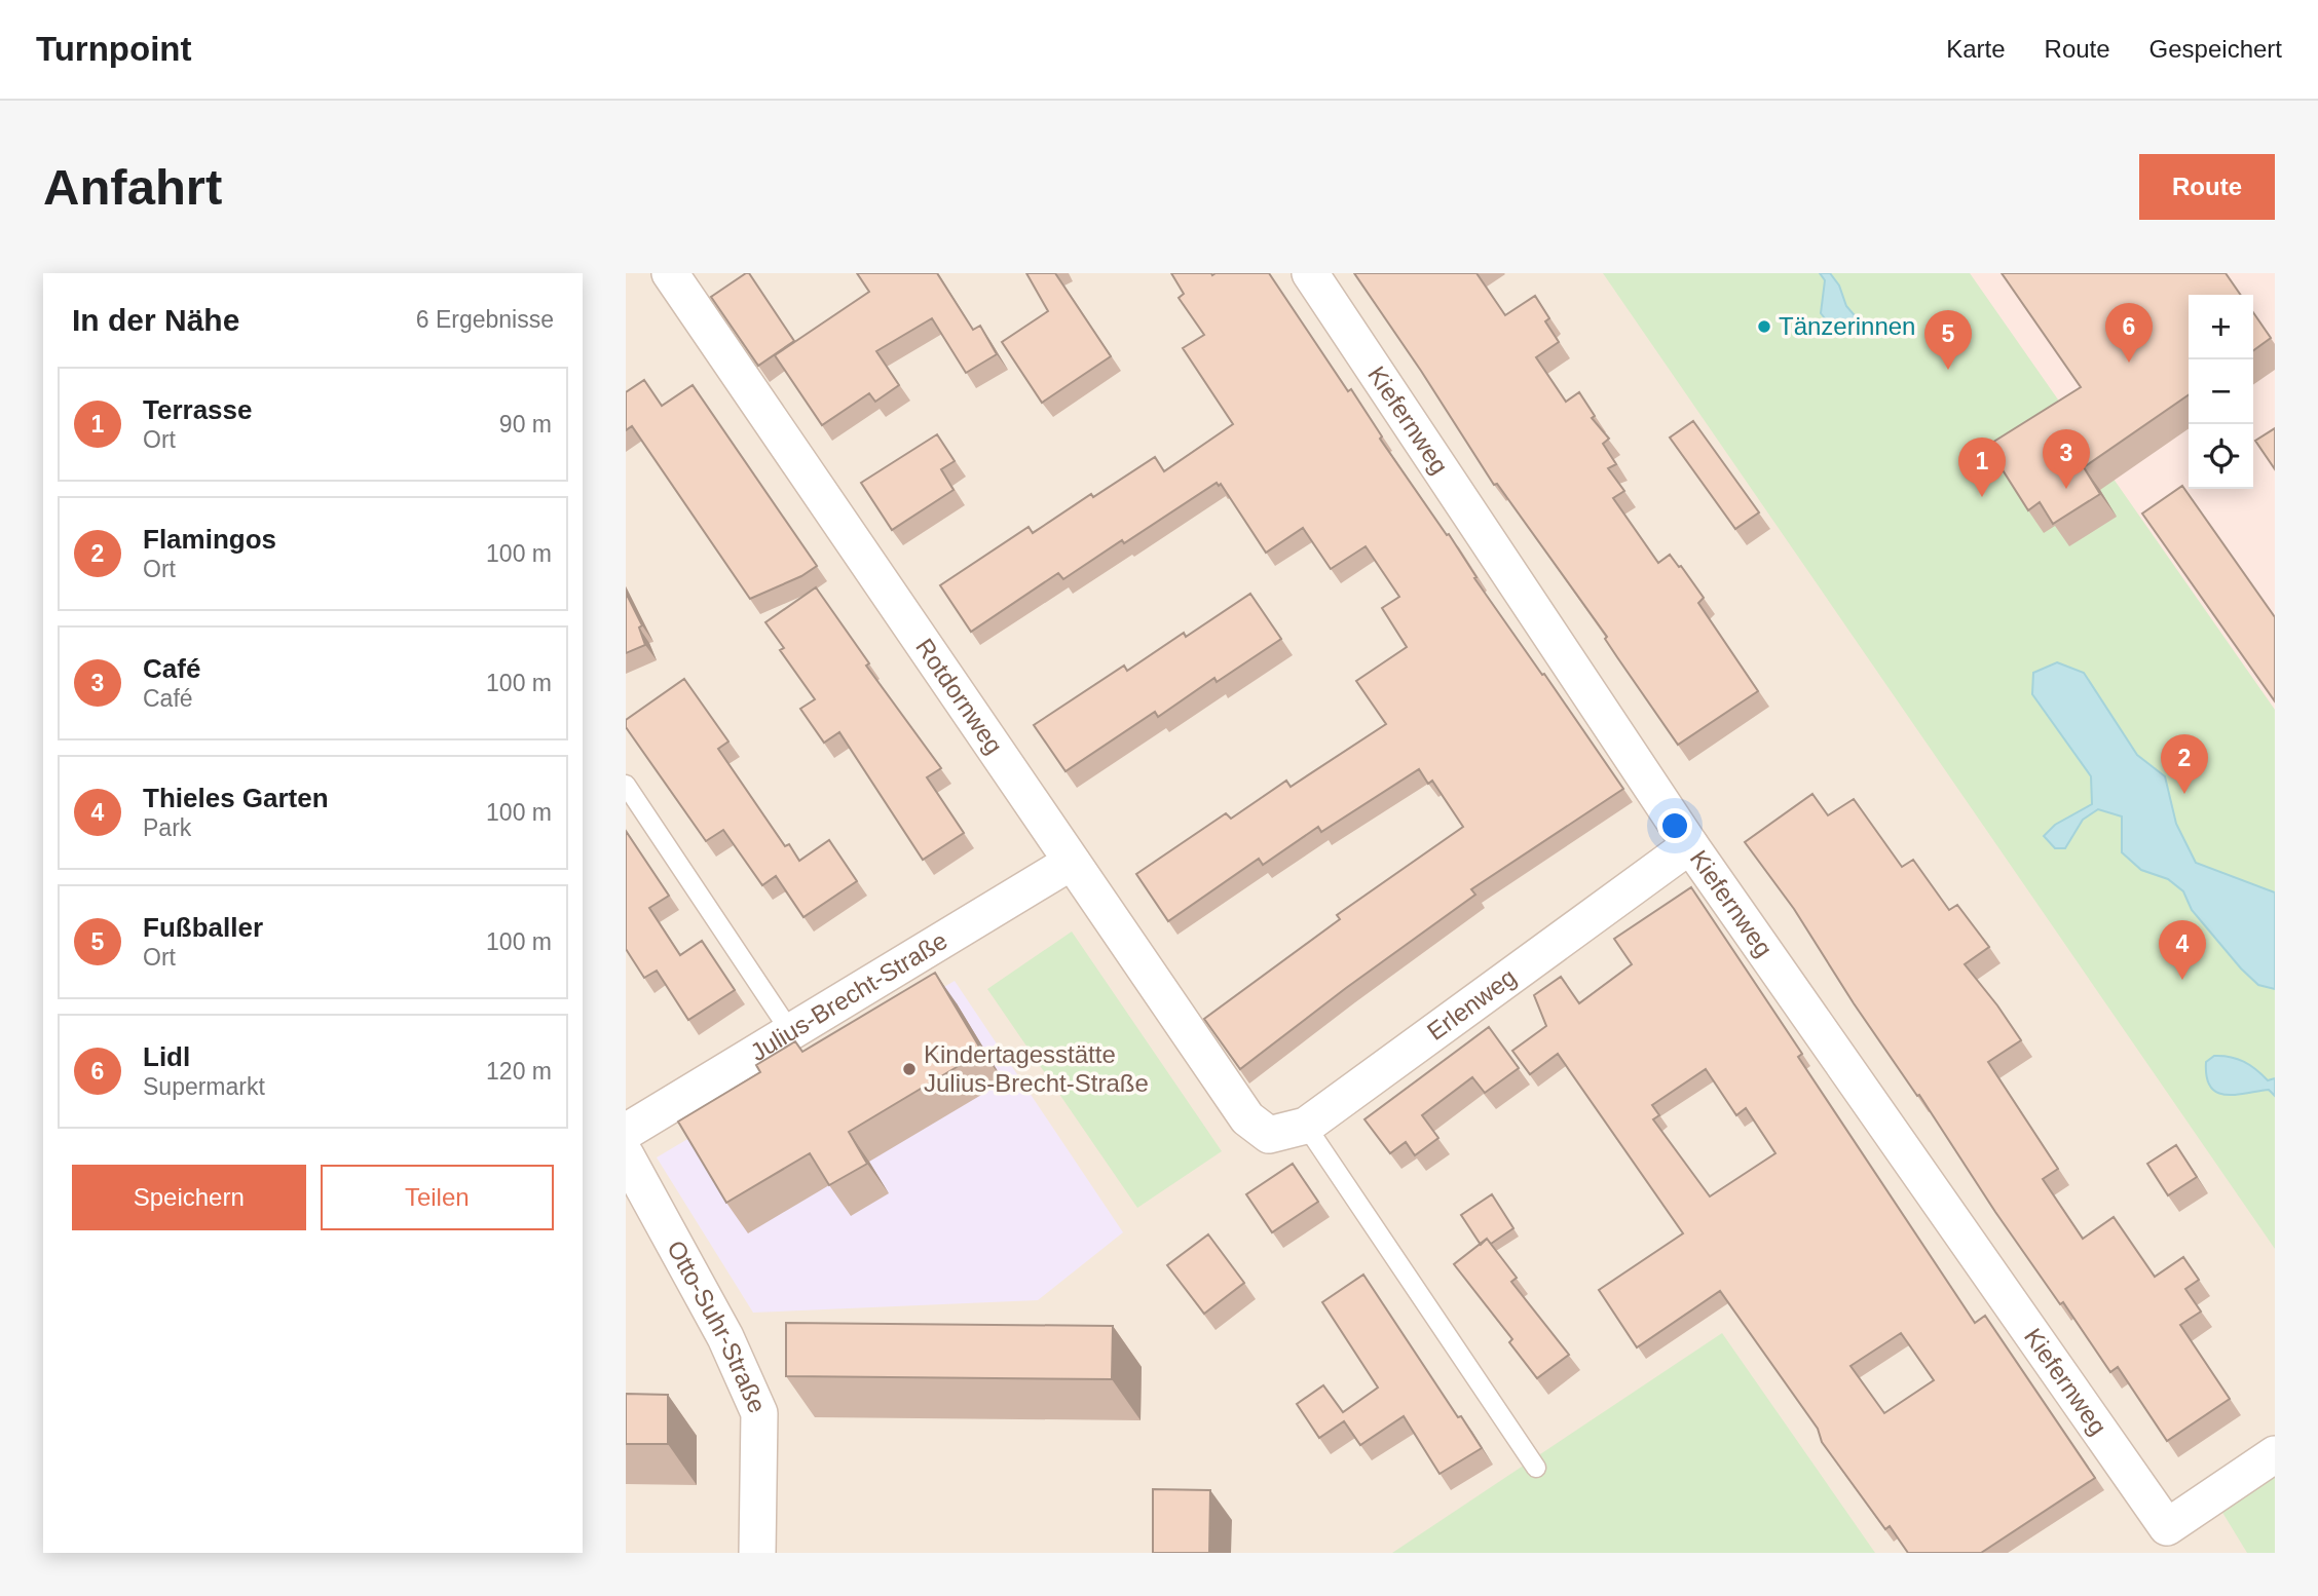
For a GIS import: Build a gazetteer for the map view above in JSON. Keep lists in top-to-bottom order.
{
  "streets": {
    "street": [
      "Kiefernweg",
      "Rotdornweg",
      "Julius-Brecht-Straße",
      "Erlenweg",
      "Otto-Suhr-Straße"
    ]
  },
  "crossings": [
    ["Kiefernweg", "Erlenweg"],
    ["Rotdornweg", "Julius-Brecht-Straße"],
    ["Rotdornweg", "Erlenweg"]
  ],
  "places": ["Tänzerinnen", "Kindertagesstätte Julius-Brecht-Straße"],
  "page": {
    "header": "Turnpoint",
    "nav": ["Karte", "Route", "Gespeichert"],
    "buttons": [
      "Route",
      ["Speichern", "Teilen"]
    ],
    "title": "Anfahrt",
    "heading": ["In der Nähe", "6 Ergebnisse"],
    "map_buttons": ["+", "−"],
    "pins": [
      "6",
      "5",
      "3",
      "1",
      "2",
      "4"
    ],
    "list": [
      {
        "mark": "1",
        "name": "Terrasse",
        "note": "Ort",
        "value": "90 m"
      },
      {
        "mark": "2",
        "name": "Flamingos",
        "note": "Ort",
        "value": "100 m"
      },
      {
        "mark": "3",
        "name": "Café",
        "note": "Café",
        "value": "100 m"
      },
      {
        "mark": "4",
        "name": "Thieles Garten",
        "note": "Park",
        "value": "100 m"
      },
      {
        "mark": "5",
        "name": "Fußballer",
        "note": "Ort",
        "value": "100 m"
      },
      {
        "mark": "6",
        "name": "Lidl",
        "note": "Supermarkt",
        "value": "120 m"
      }
    ]
  }
}
